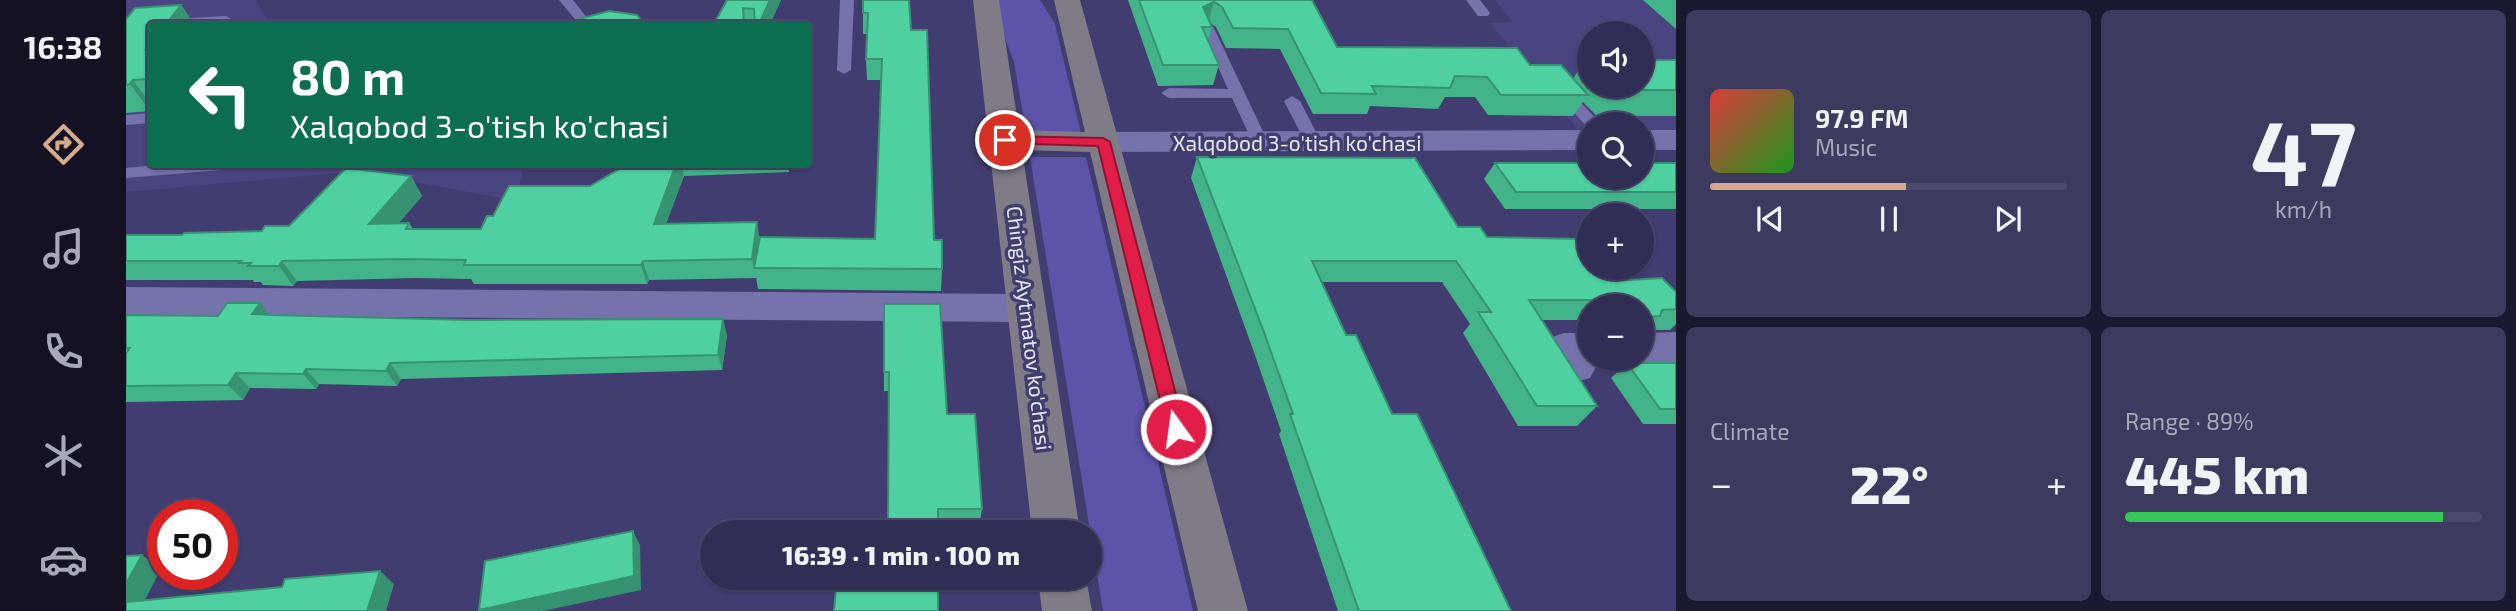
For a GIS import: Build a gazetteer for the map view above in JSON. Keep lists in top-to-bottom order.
{
  "streets": {
    "main road": ["Xalqobod 3-o'tish ko'chasi", "Chingiz Aytmatov ko'chasi"]
  },
  "crossings": [
    ["Xalqobod 3-o'tish ko'chasi", "Chingiz Aytmatov ko'chasi"]
  ],
  "page": {
    "tabs": "16:38",
    "tile": [
      ["47", "km/h"],
      "Climate",
      ["Range · 89%", "445 km"]
    ],
    "map_buttons": ["+", "−"],
    "turn": ["80 m", "Xalqobod 3-o'tish ko'chasi"],
    "song": ["97.9 FM", "Music"],
    "heat": ["−", "22°", "+"],
    "limit": "50",
    "trip": "16:39 · 1 min · 100 m"
  }
}
